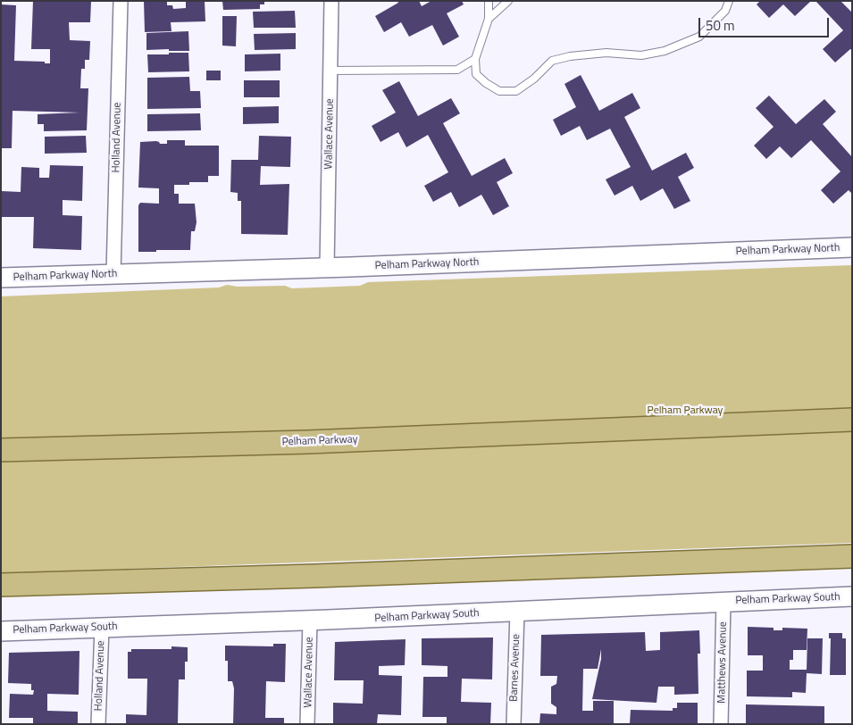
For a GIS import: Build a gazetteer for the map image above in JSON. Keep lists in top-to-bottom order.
{
  "streets": {
    "main road": ["Pelham Parkway"],
    "street": [
      "Wallace Avenue",
      "Holland Avenue",
      "Pelham Parkway North",
      "Pelham Parkway South",
      "Matthews Avenue",
      "Barnes Avenue"
    ]
  },
  "crossings": [
    ["Wallace Avenue", "Pelham Parkway North"],
    ["Wallace Avenue", "Pelham Parkway South"],
    ["Holland Avenue", "Pelham Parkway North"],
    ["Holland Avenue", "Pelham Parkway South"],
    ["Pelham Parkway South", "Matthews Avenue"],
    ["Pelham Parkway South", "Barnes Avenue"]
  ],
  "parks": ["Pelham Parkway"],
  "scale_bar": "50 m"
}
